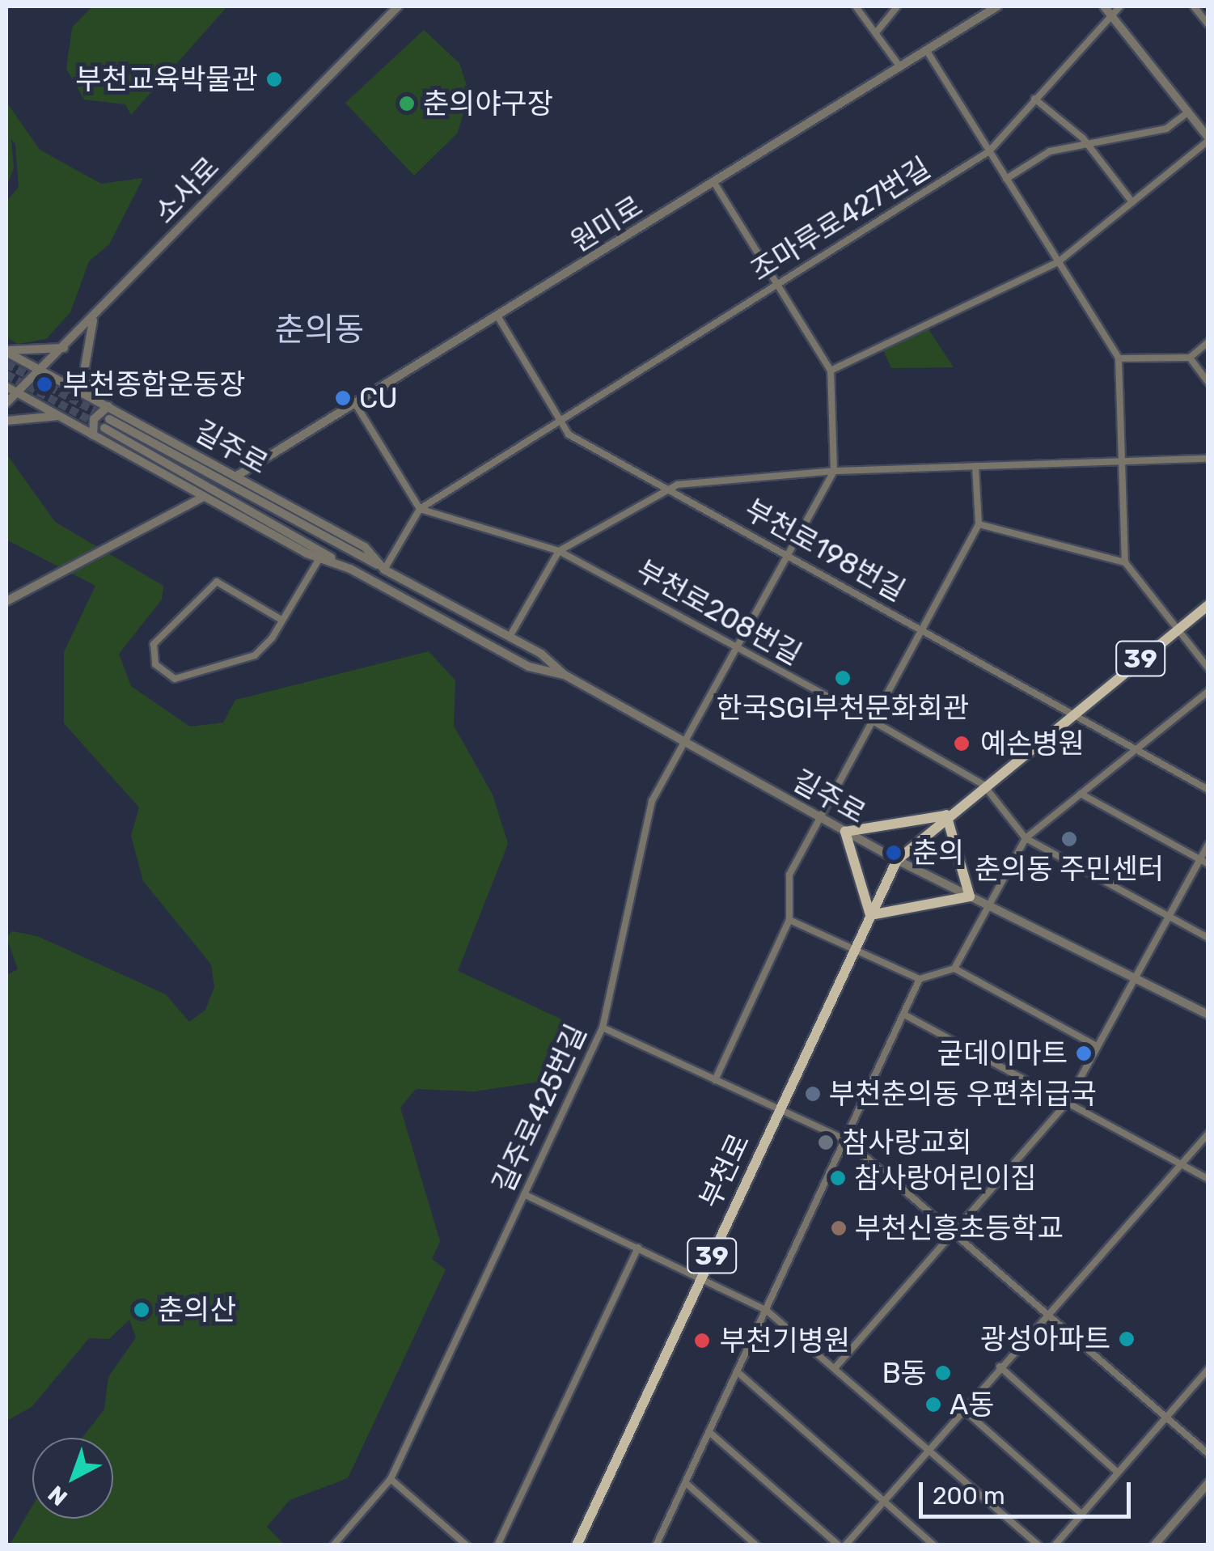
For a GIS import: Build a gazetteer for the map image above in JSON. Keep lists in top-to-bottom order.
{
  "streets": {
    "main road": ["39", "부천로"],
    "street": [
      "소사로",
      "조마루로427번길",
      "원미로",
      "길주로",
      "부천로198번길",
      "부천로208번길",
      "길주로425번길"
    ]
  },
  "crossings": [
    ["소사로", "길주로"],
    ["조마루로427번길", "부천로198번길"],
    ["조마루로427번길", "부천로208번길"],
    ["원미로", "길주로"],
    ["길주로", "길주로425번길"],
    ["길주로", "부천로"],
    ["부천로198번길", "길주로425번길"],
    ["부천로198번길", "부천로"],
    ["부천로208번길", "길주로425번길"],
    ["부천로208번길", "부천로"]
  ],
  "districts": ["춘의동"],
  "places": [
    "부천교육박물관",
    "춘의야구장",
    "부천종합운동장",
    "CU",
    "한국SGI부천문화회관",
    "예손병원",
    "춘의동 주민센터",
    "춘의",
    "굳데이마트",
    "부천춘의동 우편취급국",
    "참사랑교회",
    "참사랑어린이집",
    "부천신흥초등학교",
    "춘의산",
    "광성아파트",
    "부천기병원",
    "B동",
    "A동"
  ],
  "scale_bar": "200 m",
  "north": "bottom left"
}
